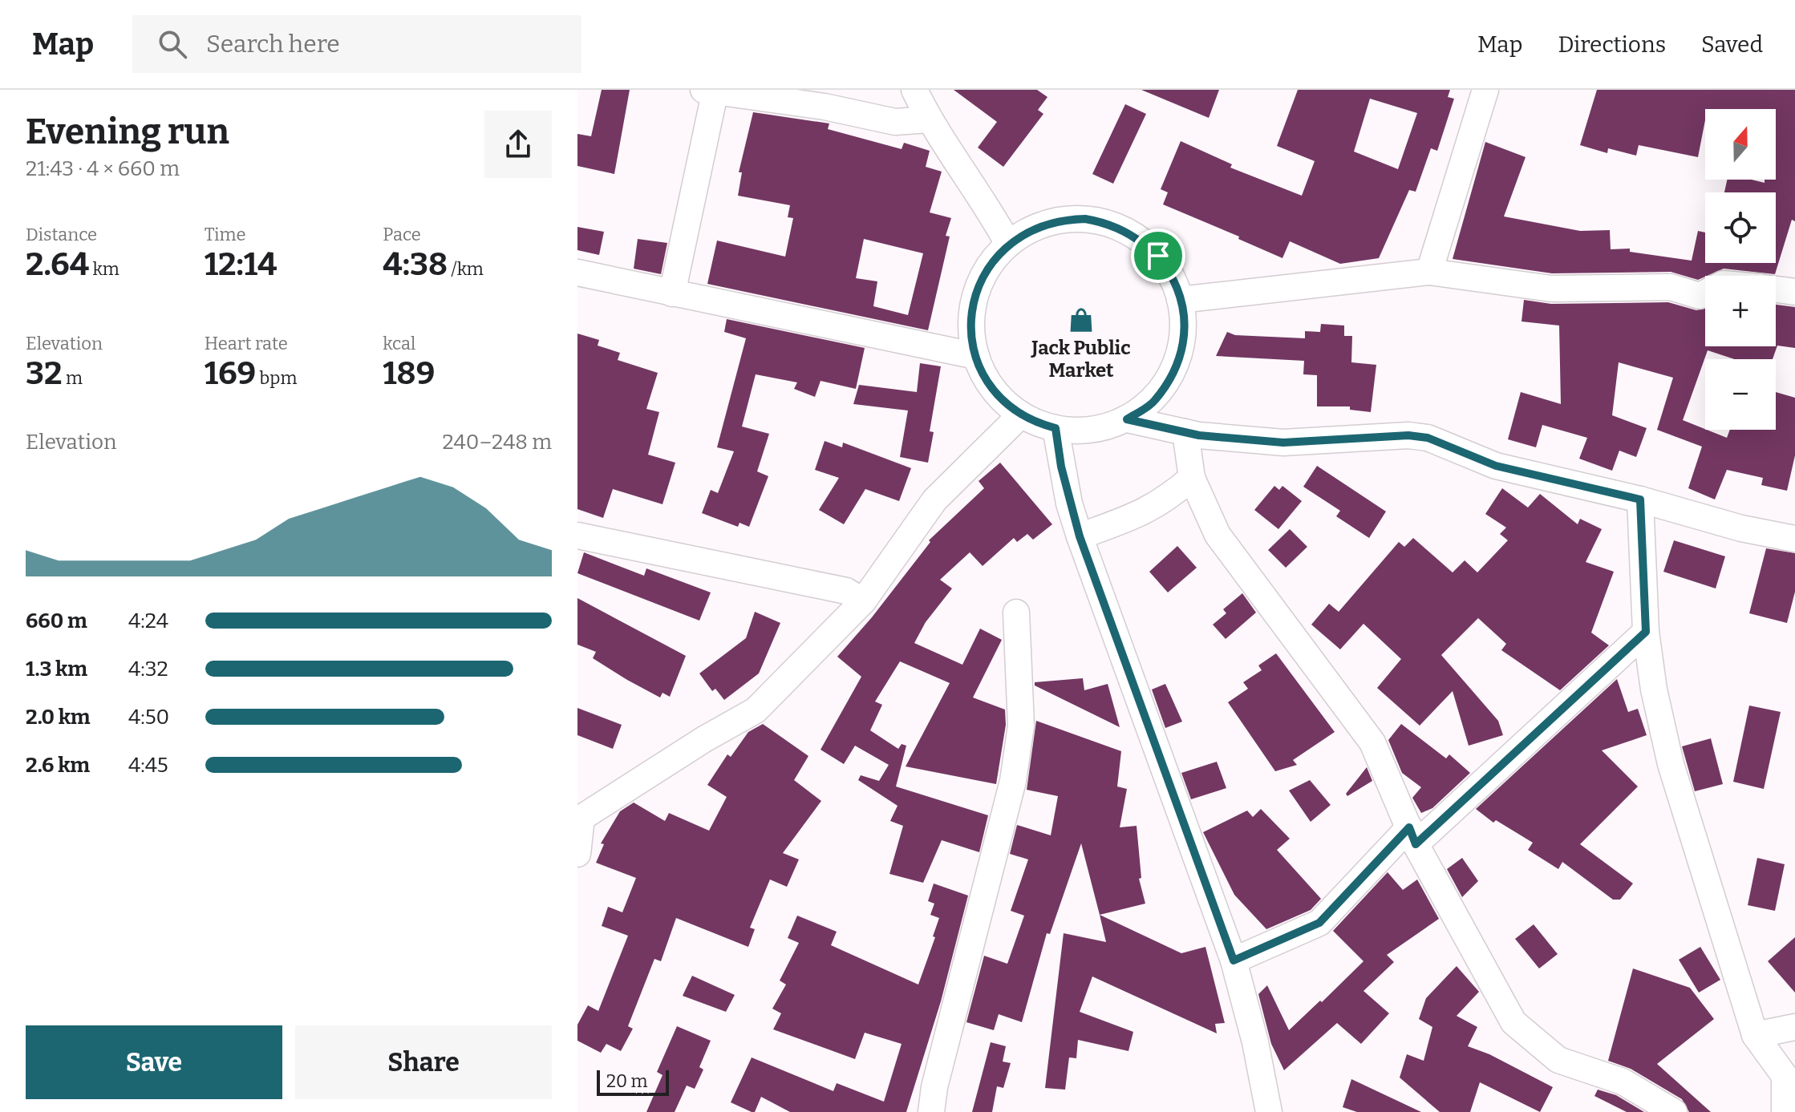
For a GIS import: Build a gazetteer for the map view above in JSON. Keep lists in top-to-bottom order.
{
  "places": {
    "shop": ["Jack Public Market"]
  },
  "scale_bar": "20 m",
  "north": "top",
  "page": {
    "header": "Map",
    "search": "Search here",
    "nav": ["Map", "Directions", "Saved"],
    "heading": ["Evening run", "21:43 · 4 × 660 m"],
    "map_buttons": ["+", "−"],
    "stats": [
      ["Distance", "2.64 km"],
      ["Time", "12:14"],
      ["Pace", "4:38 /km"],
      ["Elevation", "32 m"],
      ["Heart rate", "169 bpm"],
      ["kcal", "189"]
    ],
    "chart": ["Elevation", "240–248 m"],
    "list": [
      {
        "name": "660 m",
        "note": "4:24"
      },
      {
        "name": "1.3 km",
        "note": "4:32"
      },
      {
        "name": "2.0 km",
        "note": "4:50"
      },
      {
        "name": "2.6 km",
        "note": "4:45"
      }
    ],
    "buttons": ["Save", "Share"],
    "scale": "20 m"
  }
}
